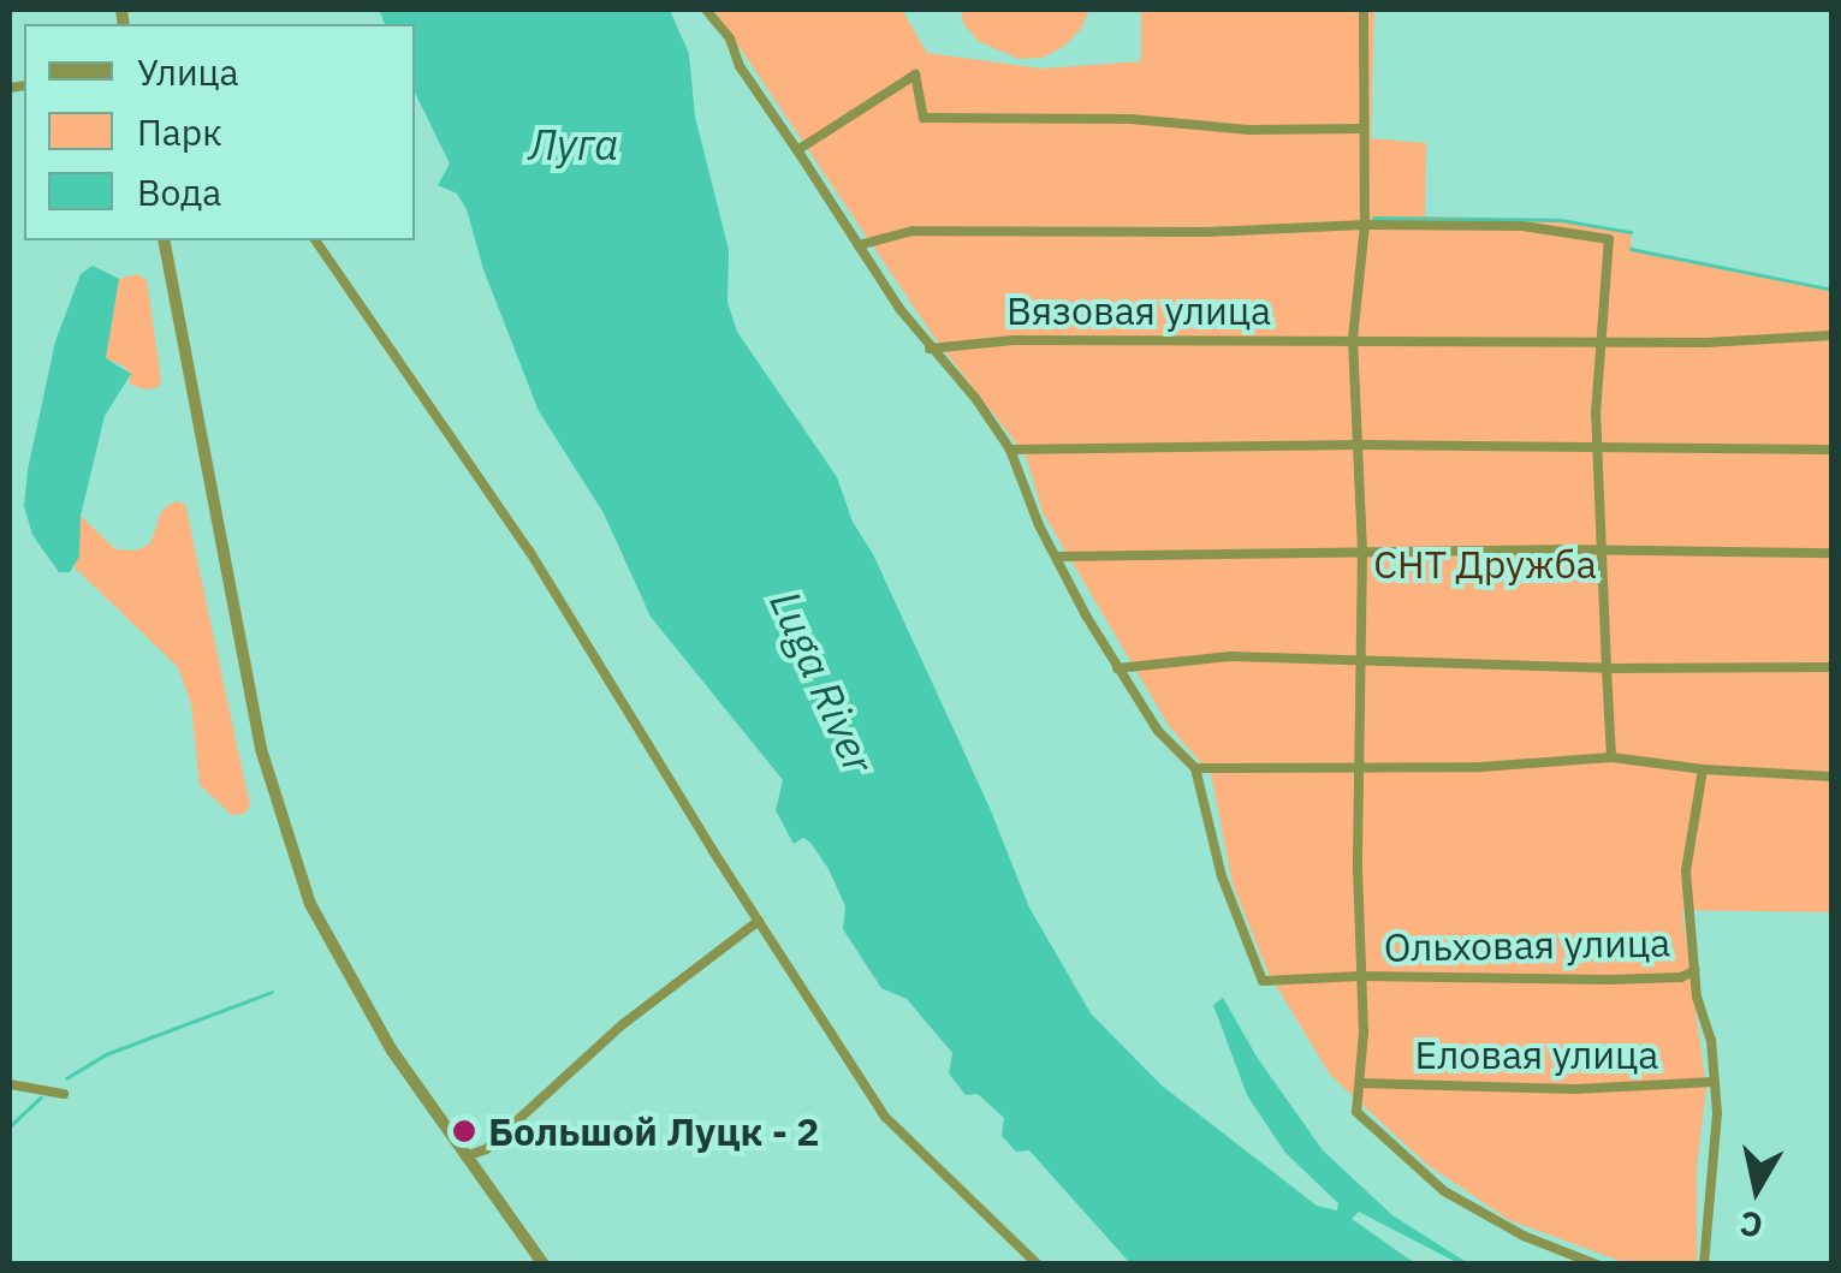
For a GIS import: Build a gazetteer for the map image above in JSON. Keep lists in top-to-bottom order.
{
  "streets": {
    "street": ["Вязовая улица", "Ольховая улица", "Еловая улица"]
  },
  "water": ["Луга", "Luga River"],
  "parks": ["СНТ Дружба"],
  "places": ["Большой Луцк - 2"],
  "legend": ["Улица", "Парк", "Вода"],
  "north": "bottom"
}
